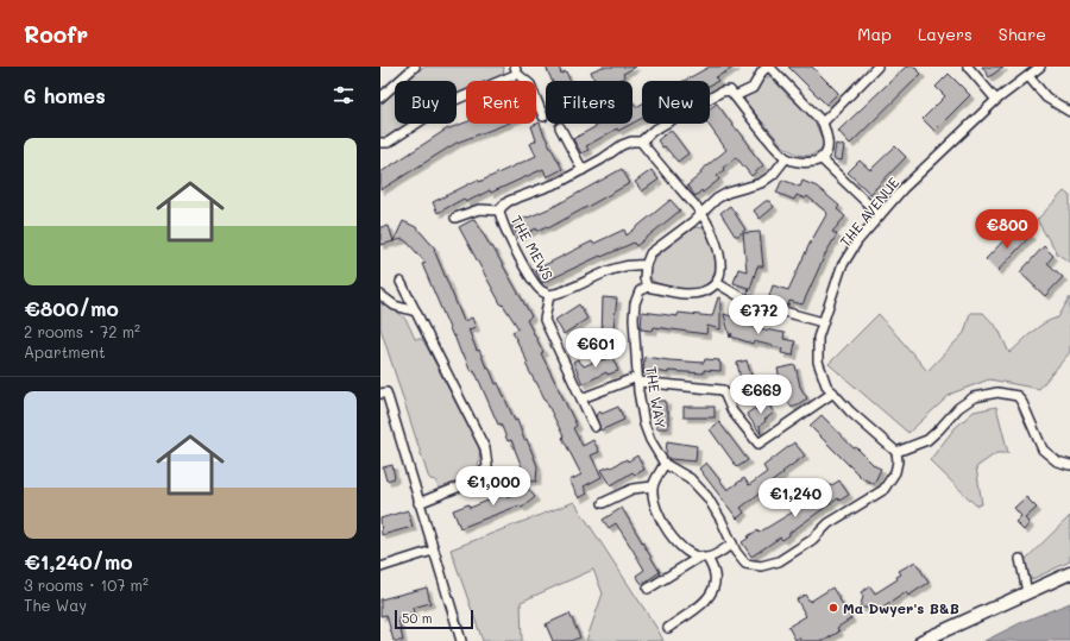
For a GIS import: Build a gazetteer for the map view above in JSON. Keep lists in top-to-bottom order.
{
  "streets": {
    "street": ["THE AVENUE", "THE MEWS", "THE WAY"]
  },
  "crossings": [
    ["THE AVENUE", "THE WAY"]
  ],
  "places": ["Ma Dwyer's B&B"],
  "scale_bar": "50 m",
  "page": {
    "header": "Roofr",
    "nav": ["Map", "Layers", "Share"],
    "heading": "6 homes",
    "chip": [
      "Buy",
      "Rent",
      "Filters",
      "New"
    ],
    "list": [
      {
        "name": "€800/mo",
        "note": "2 rooms · 72 m² · Apartment"
      },
      {
        "name": "€1,240/mo",
        "note": "3 rooms · 107 m² · The Way"
      }
    ],
    "price": [
      "€800",
      "€772",
      "€601",
      "€669",
      "€1,000",
      "€1,240"
    ],
    "scale": "50 m"
  }
}
